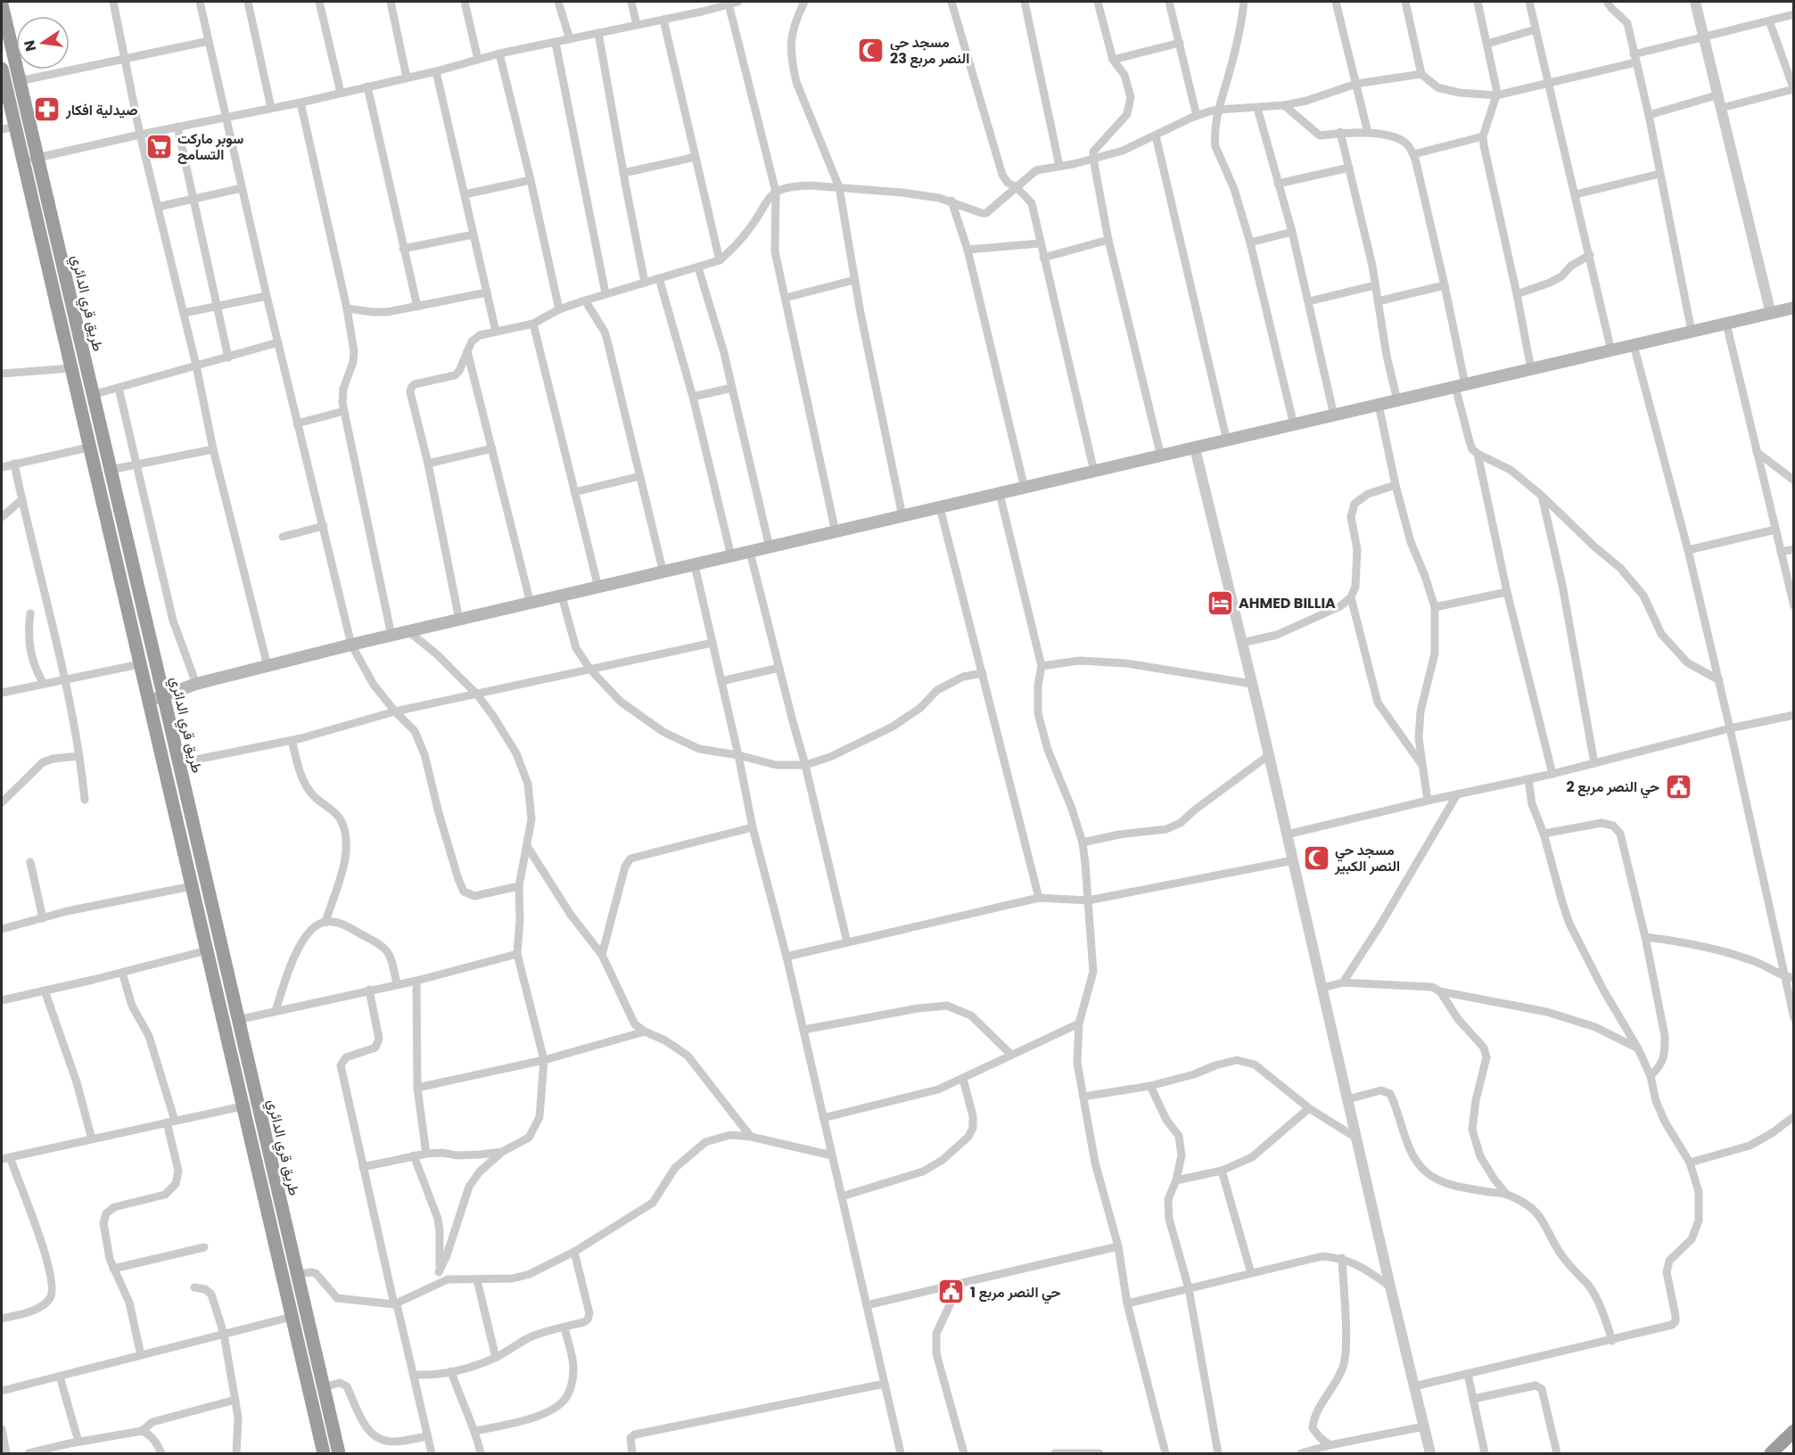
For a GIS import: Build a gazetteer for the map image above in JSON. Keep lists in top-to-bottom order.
{
  "streets": {
    "highway": ["طريق قري الدائري"]
  },
  "places": {
    "mosque": ["مسجد حي النصر مربع 23", "مسجد حي النصر الكبير"],
    "pharmacy": ["صيدلية افكار"],
    "supermarket": ["سوبر ماركت التسامح"],
    "hotel": ["AHMED BILLIA"],
    "public building": ["حي النصر مربع 2", "حي النصر مربع 1"]
  },
  "north": "left"
}
